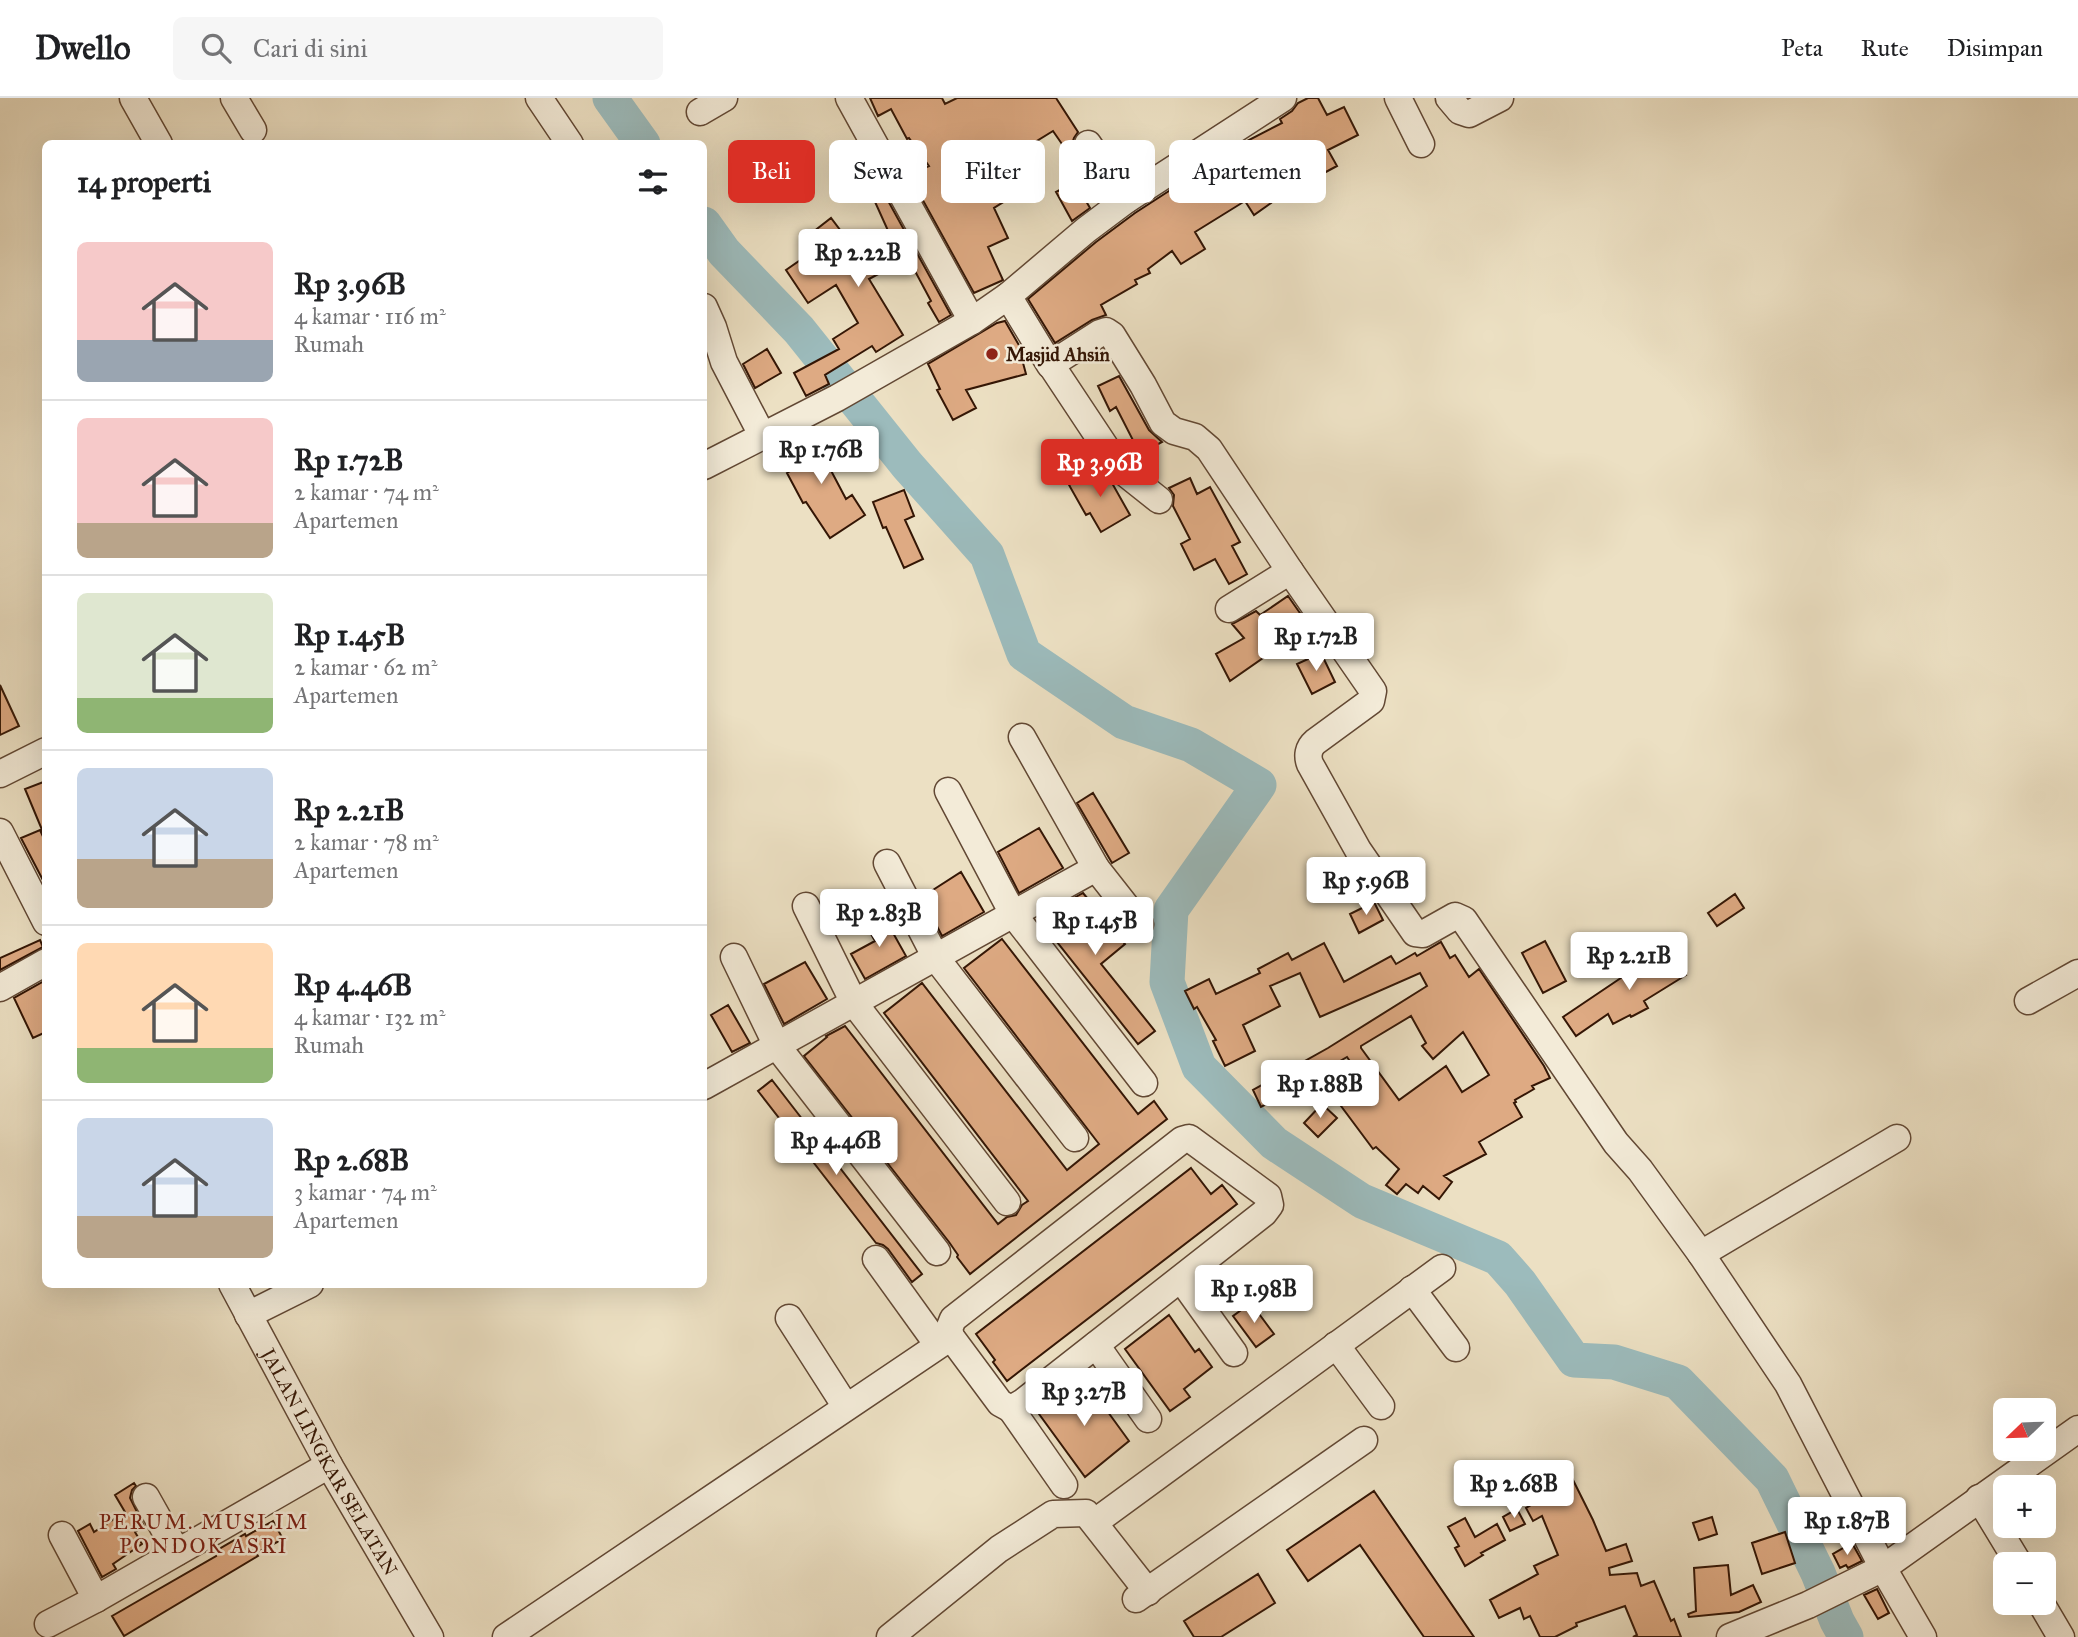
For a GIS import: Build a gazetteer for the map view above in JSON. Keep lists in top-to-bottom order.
{
  "streets": {
    "street": ["JALAN LINGKAR SELATAN"]
  },
  "districts": ["PERUM. MUSLIM PONDOK ASRI"],
  "places": ["Masjid Ahsin"],
  "north": "bottom left",
  "page": {
    "header": "Dwello",
    "search": "Cari di sini",
    "nav": ["Peta", "Rute", "Disimpan"],
    "chip": [
      "Beli",
      "Sewa",
      "Filter",
      "Baru",
      "Apartemen"
    ],
    "heading": "14 properti",
    "list": [
      {
        "name": "Rp 3.96B",
        "note": "4 kamar · 116 m² · Rumah"
      },
      {
        "name": "Rp 1.72B",
        "note": "2 kamar · 74 m² · Apartemen"
      },
      {
        "name": "Rp 1.45B",
        "note": "2 kamar · 62 m² · Apartemen"
      },
      {
        "name": "Rp 2.21B",
        "note": "2 kamar · 78 m² · Apartemen"
      },
      {
        "name": "Rp 4.46B",
        "note": "4 kamar · 132 m² · Rumah"
      },
      {
        "name": "Rp 2.68B",
        "note": "3 kamar · 74 m² · Apartemen"
      }
    ],
    "price": [
      "Rp 2.22B",
      "Rp 1.76B",
      "Rp 3.96B",
      "Rp 1.72B",
      "Rp 5.96B",
      "Rp 2.83B",
      "Rp 1.45B",
      "Rp 2.21B",
      "Rp 1.88B",
      "Rp 4.46B",
      "Rp 1.98B",
      "Rp 3.27B",
      "Rp 2.68B",
      "Rp 1.87B"
    ],
    "map_buttons": ["+", "−"]
  }
}
